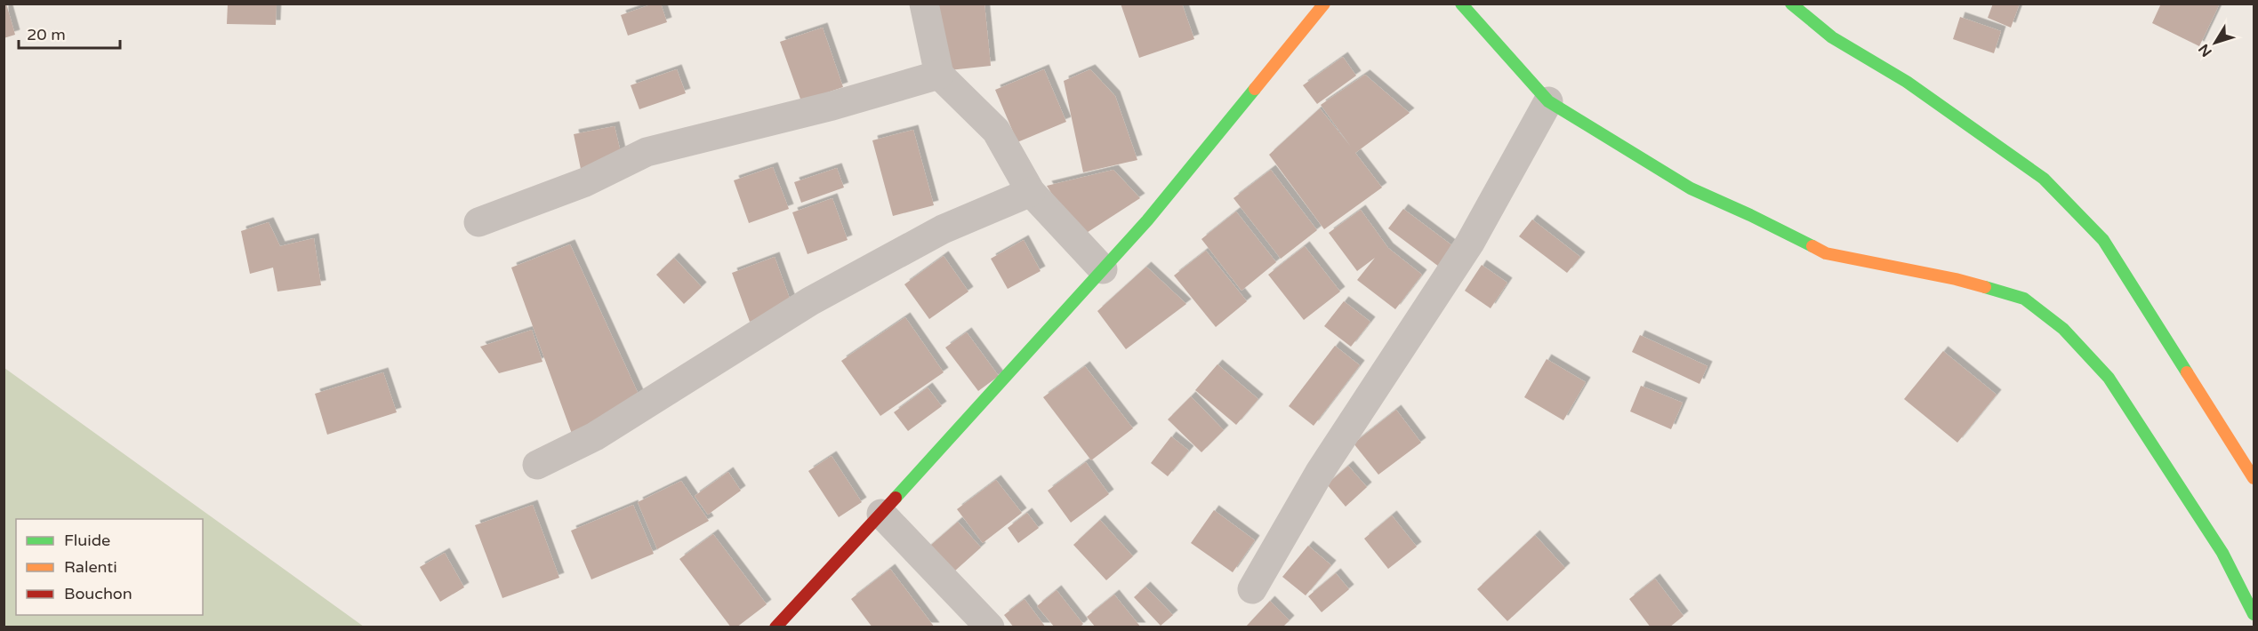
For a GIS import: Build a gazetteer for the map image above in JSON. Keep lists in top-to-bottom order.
{
  "legend": ["Fluide", "Ralenti", "Bouchon"],
  "scale_bar": "20 m",
  "north": "bottom left"
}
